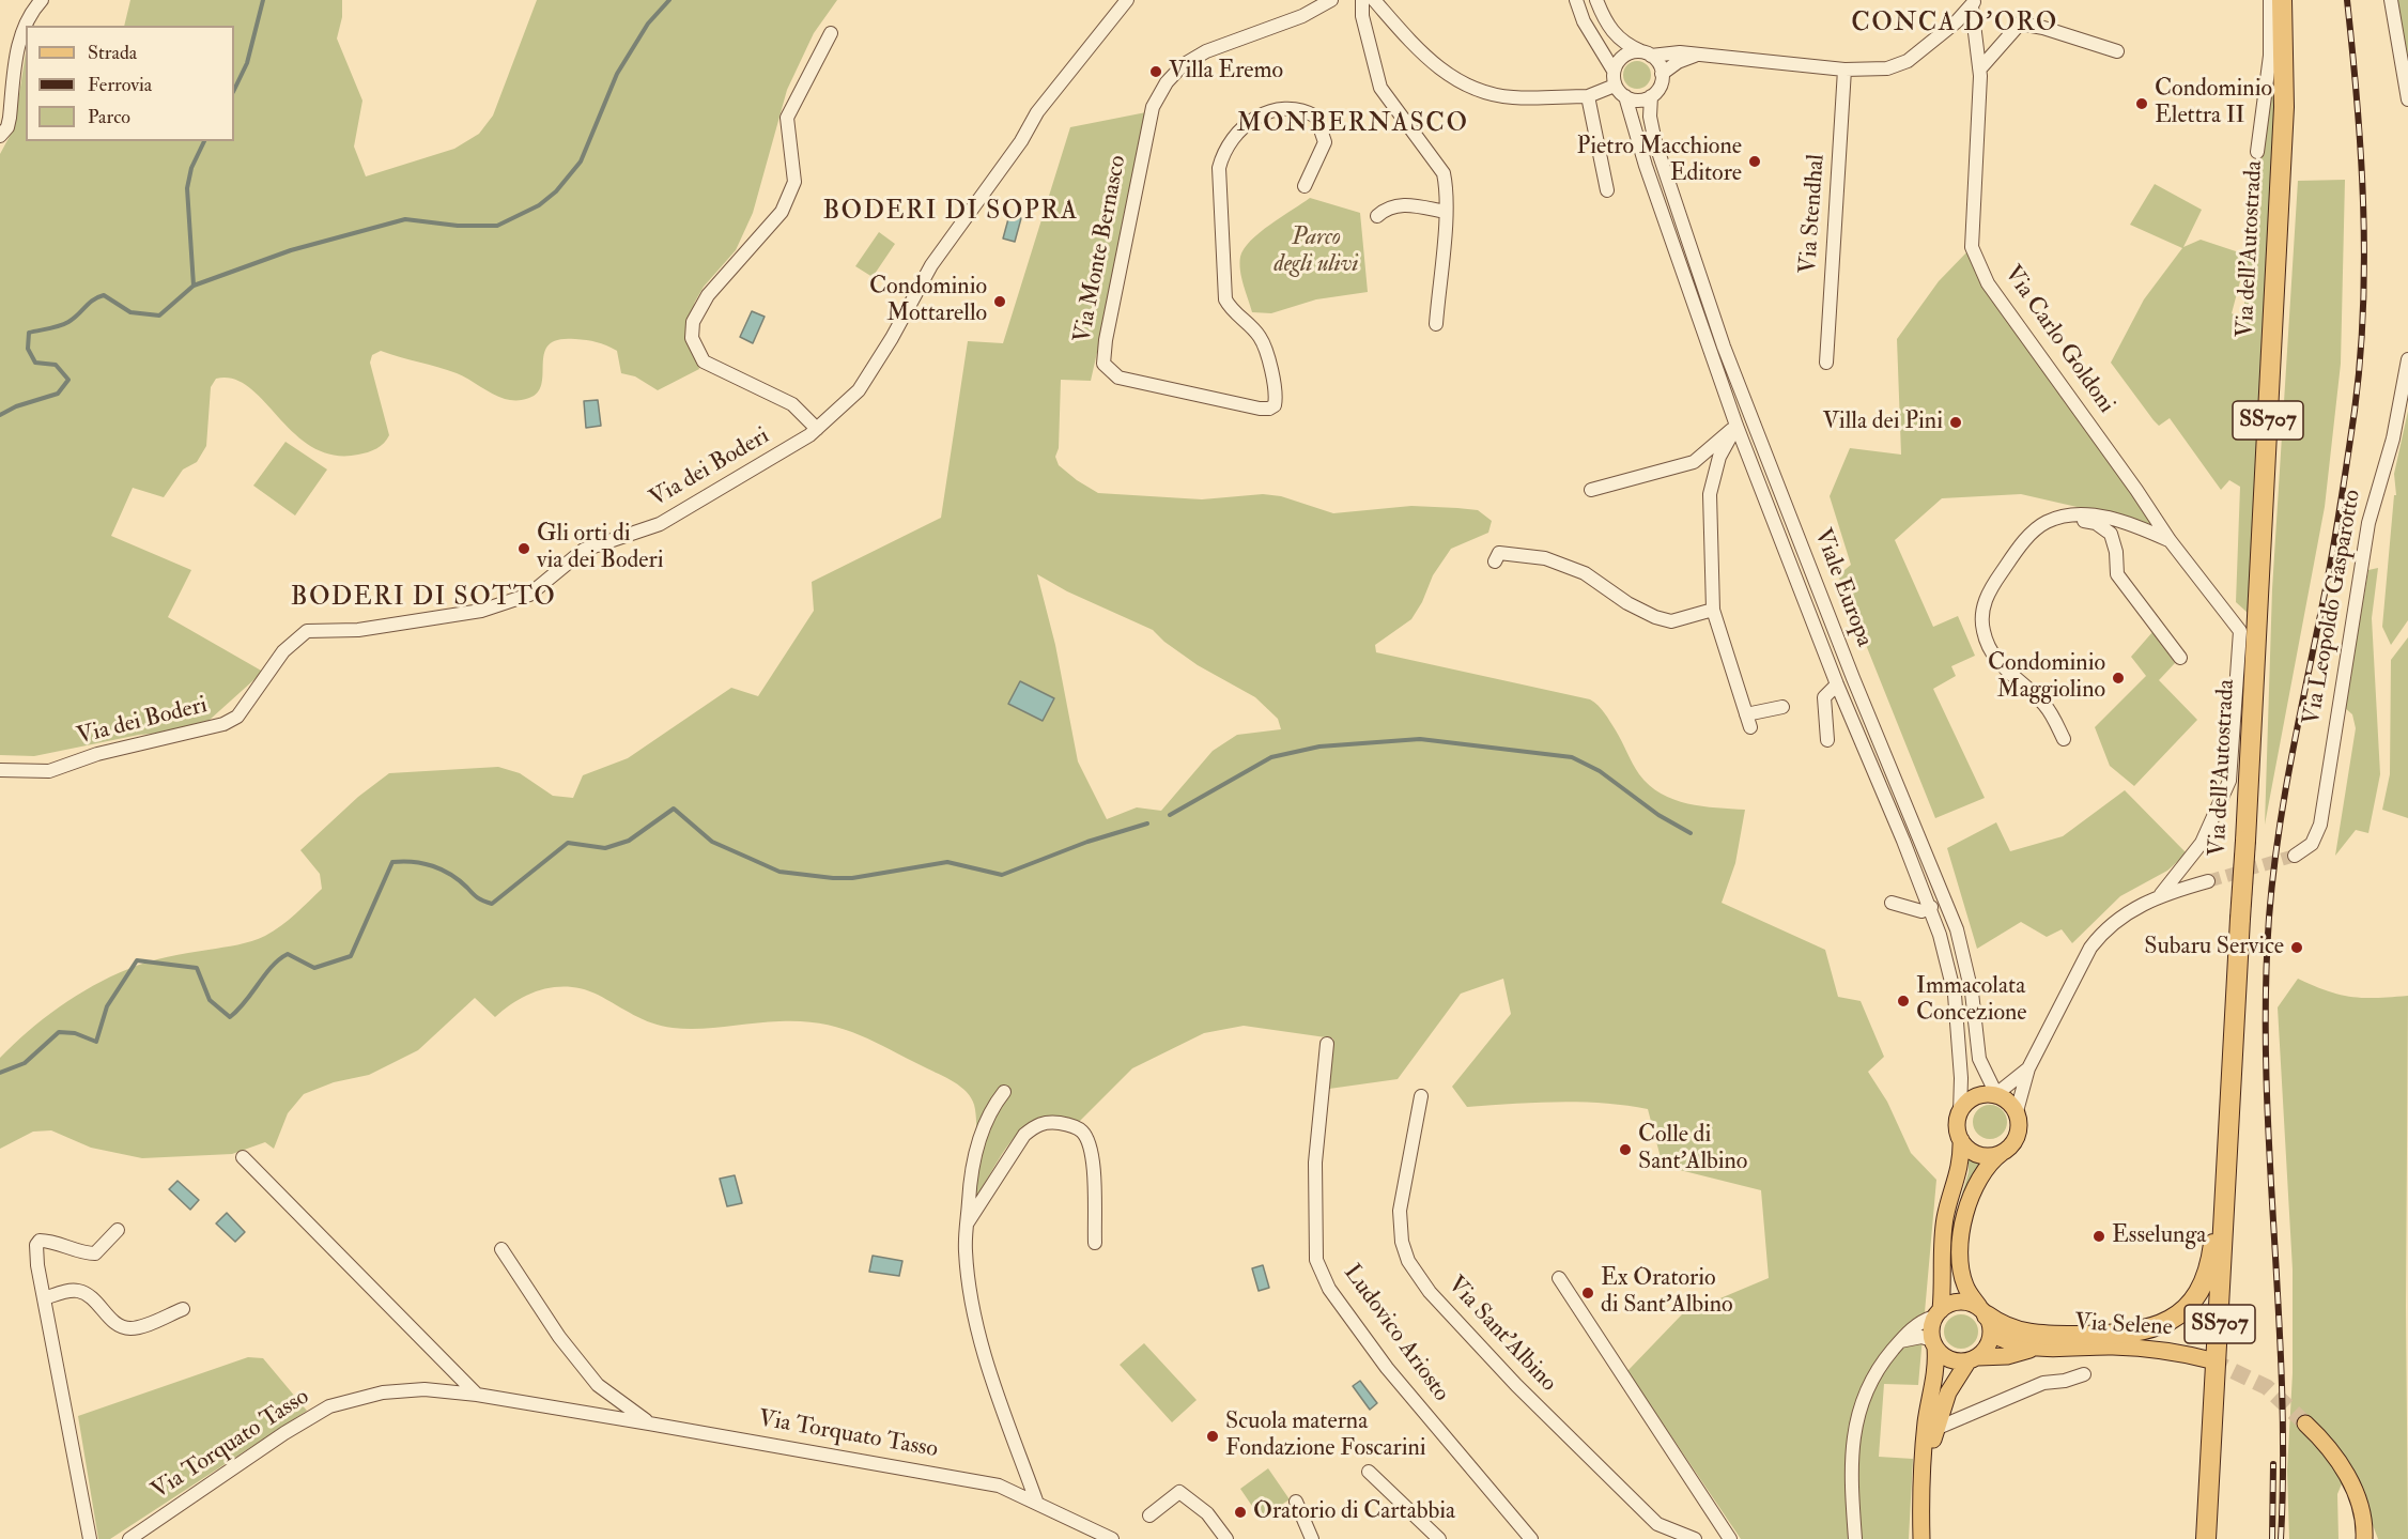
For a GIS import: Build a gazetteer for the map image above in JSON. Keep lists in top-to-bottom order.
{
  "streets": {
    "highway": ["Via dell'Autostrada", "SS707"],
    "main road": ["Via Selene"],
    "street": [
      "Via Stendhal",
      "Via Monte Bernasco",
      "Via Carlo Goldoni",
      "Via dei Boderi",
      "Viale Europa",
      "Via Leopoldo Gasparotto",
      "Ludovico Ariosto",
      "Via Sant'Albino",
      "Via Torquato Tasso"
    ]
  },
  "districts": [
    "CONCA D'ORO",
    "MONBERNASCO",
    "BODERI DI SOPRA",
    "BODERI DI SOTTO"
  ],
  "parks": ["Parco degli ulivi"],
  "places": [
    "Villa Eremo",
    "Condominio Elettra II",
    "Pietro Macchione Editore",
    "Condominio Mottarello",
    "Villa dei Pini",
    "Gli orti di via dei Boderi",
    "Condominio Maggiolino",
    "Subaru Service",
    "Immacolata Concezione",
    "Colle di Sant'Albino",
    "Esselunga",
    "Ex Oratorio di Sant'Albino",
    "Scuola materna Fondazione Foscarini",
    "Oratorio di Cartabbia"
  ],
  "legend": ["Strada", "Ferrovia", "Parco"]
}
